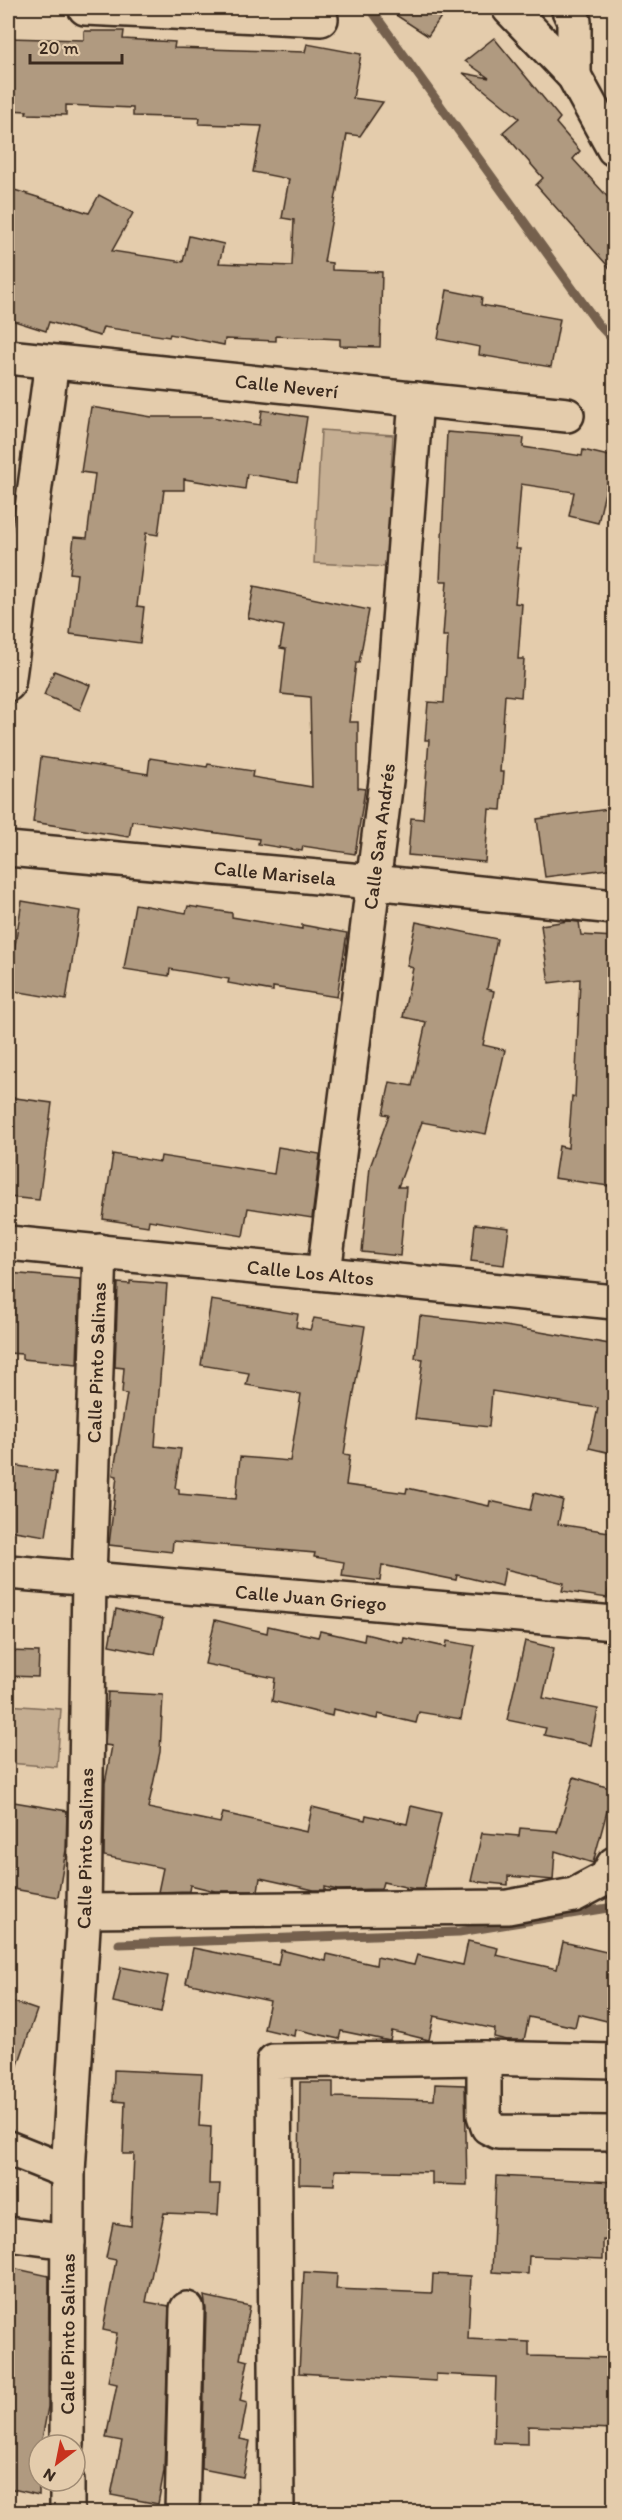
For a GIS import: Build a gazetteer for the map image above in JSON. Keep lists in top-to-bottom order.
{
  "streets": {
    "street": [
      "Calle Neverí",
      "Calle San Andrés",
      "Calle Marisela",
      "Calle Los Altos",
      "Calle Pinto Salinas",
      "Calle Juan Griego"
    ]
  },
  "crossings": [
    ["Calle Neverí", "Calle San Andrés"],
    ["Calle San Andrés", "Calle Marisela"],
    ["Calle San Andrés", "Calle Los Altos"],
    ["Calle Los Altos", "Calle Pinto Salinas"],
    ["Calle Pinto Salinas", "Calle Juan Griego"]
  ],
  "scale_bar": "20 m",
  "north": "bottom left"
}
